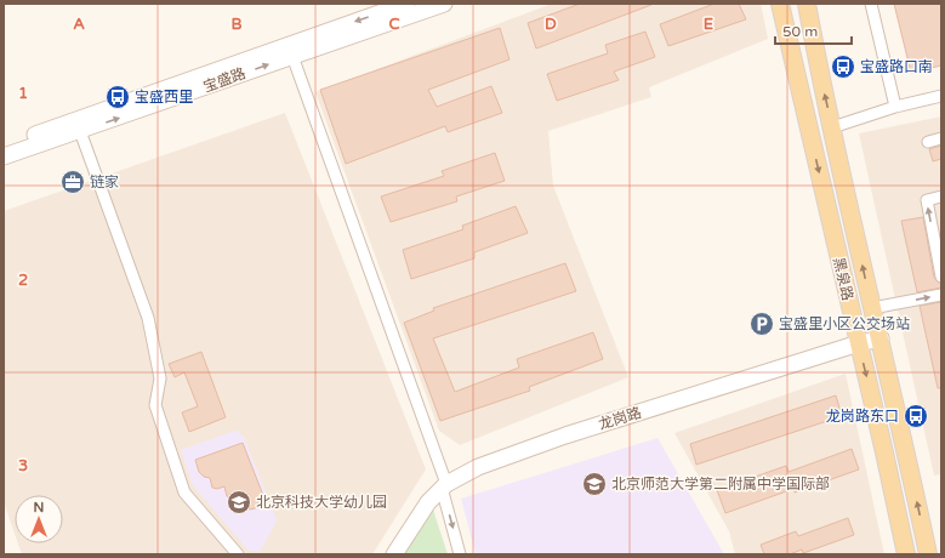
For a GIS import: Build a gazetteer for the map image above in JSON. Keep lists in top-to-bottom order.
{
  "streets": {
    "main road": ["黑泉路"],
    "street": ["宝盛路", "龙岗路"]
  },
  "crossings": [
    ["黑泉路", "龙岗路"]
  ],
  "places": {
    "bus stop": ["宝盛路口南", "宝盛西里", "龙岗路东口"],
    "office": ["链家"],
    "parking": ["宝盛里小区公交场站"],
    "school or university": ["北京师范大学第二附属中学国际部", "北京科技大学幼儿园"]
  },
  "scale_bar": "50 m",
  "north": "top",
  "grid": {
    "columns": [
      "A",
      "B",
      "C",
      "D",
      "E"
    ],
    "rows": ["1", "2", "3"]
  }
}
